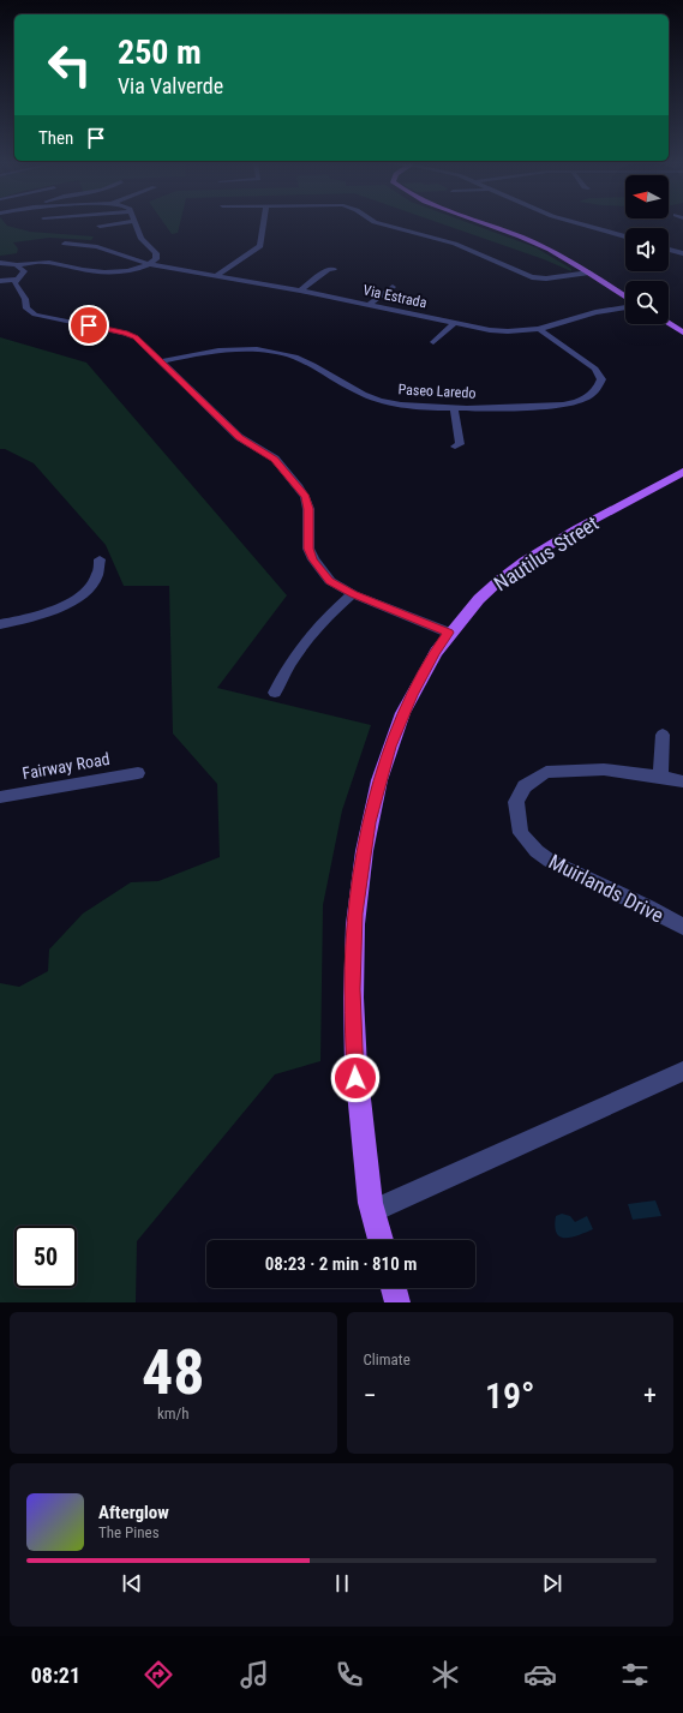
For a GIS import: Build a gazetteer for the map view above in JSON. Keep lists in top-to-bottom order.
{
  "streets": {
    "main road": ["Nautilus Street"],
    "street": [
      "Via Estrada",
      "Paseo Laredo",
      "Fairway Road",
      "Muirlands Drive"
    ]
  },
  "crossings": [
    ["Via Estrada", "Paseo Laredo"]
  ],
  "north": "left",
  "page": {
    "turn": ["250 m", "Via Valverde"],
    "then": "Then",
    "limit": "50",
    "trip": "08:23 · 2 min · 810 m",
    "tile": [
      ["48", "km/h"],
      "Climate"
    ],
    "heat": ["−", "19°", "+"],
    "song": ["Afterglow", "The Pines"],
    "tabs": "08:21"
  }
}
